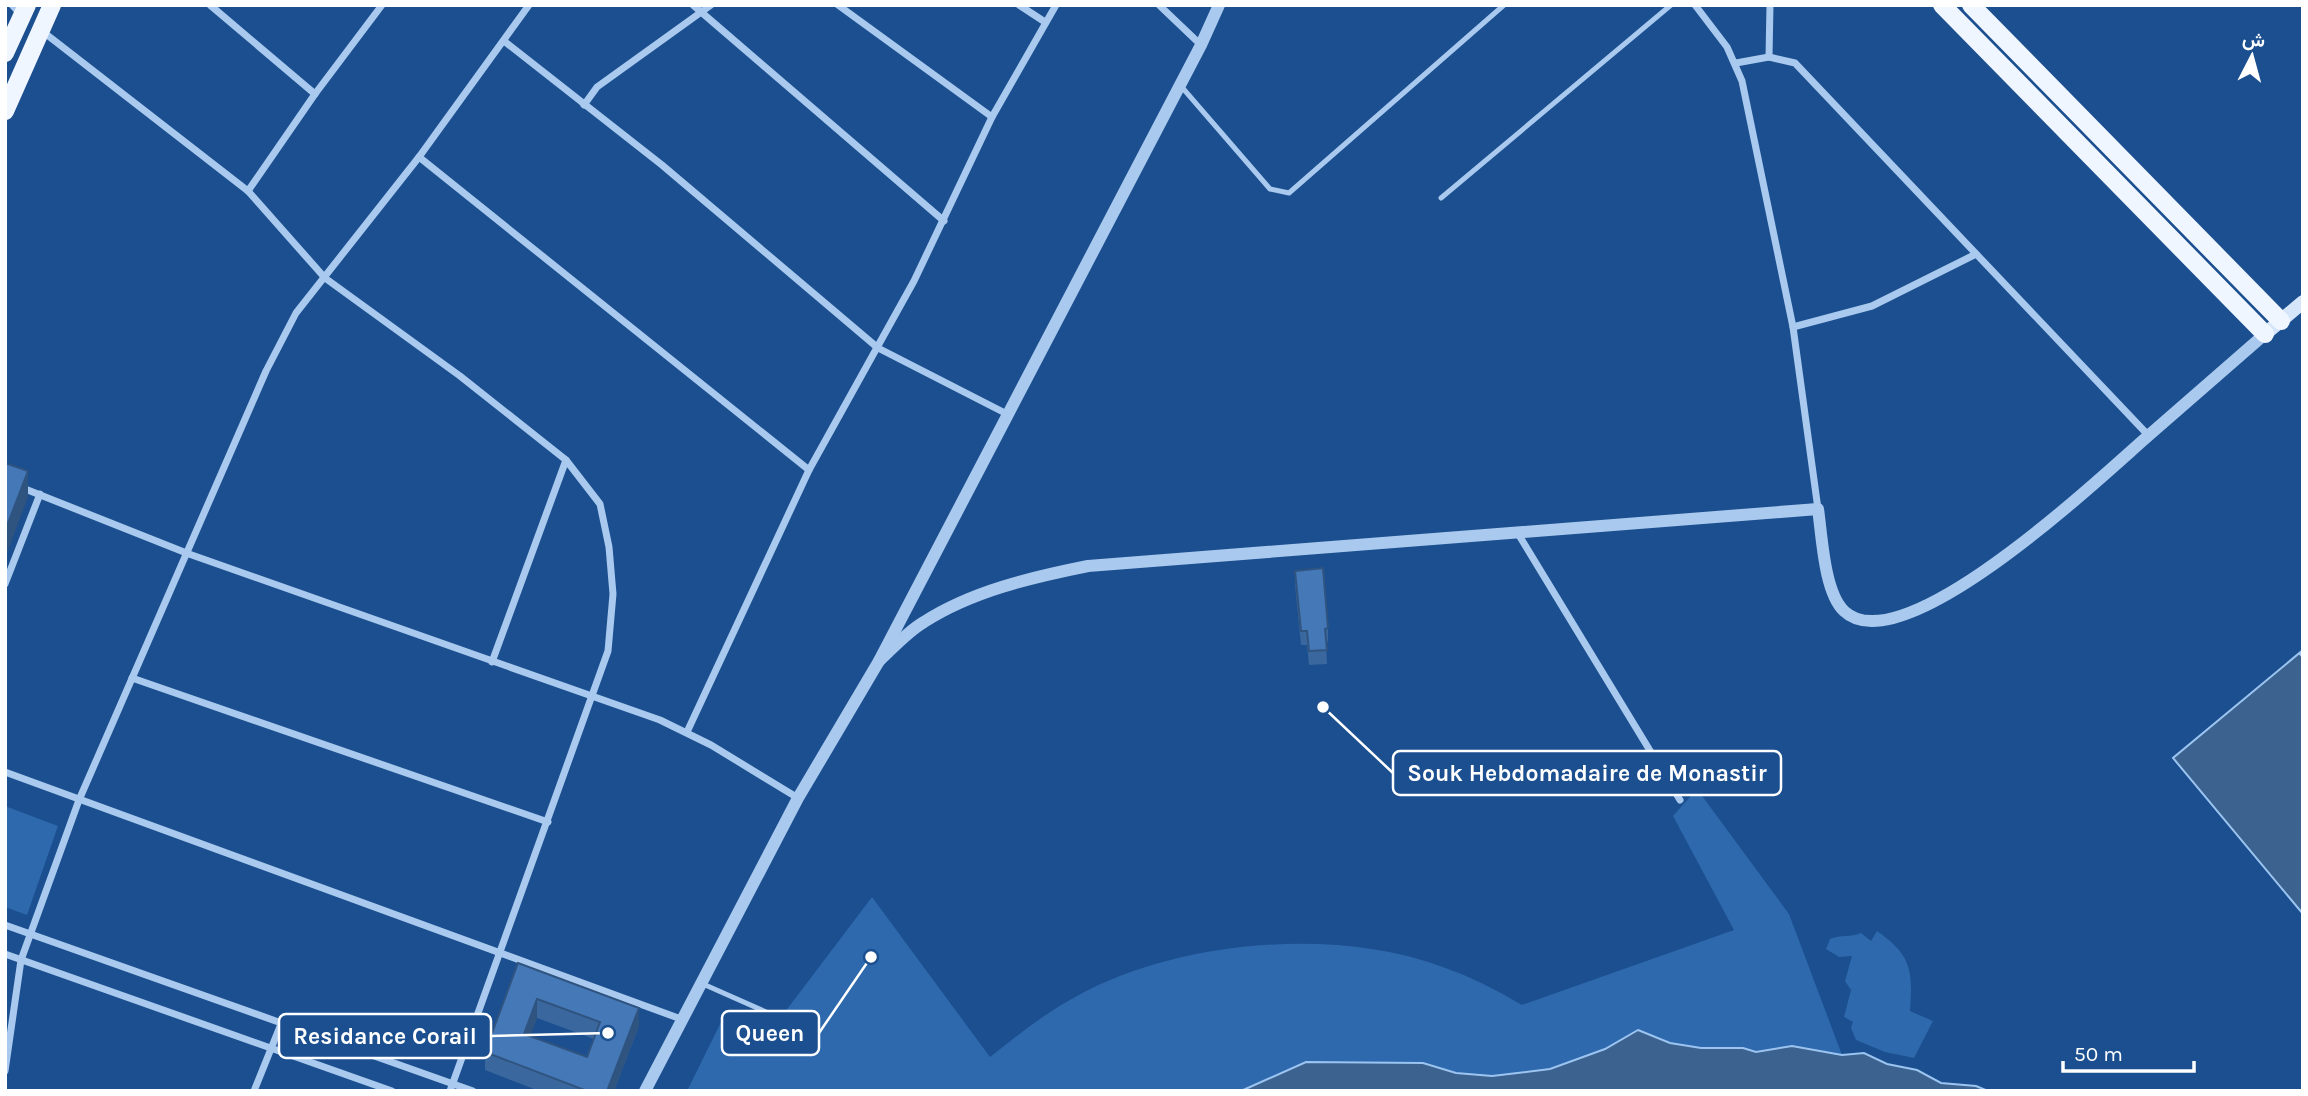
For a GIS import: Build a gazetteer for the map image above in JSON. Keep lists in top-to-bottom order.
{
  "places": ["Souk Hebdomadaire de Monastir", "Queen", "Residance Corail"],
  "scale_bar": "50 m",
  "north": "top"
}
